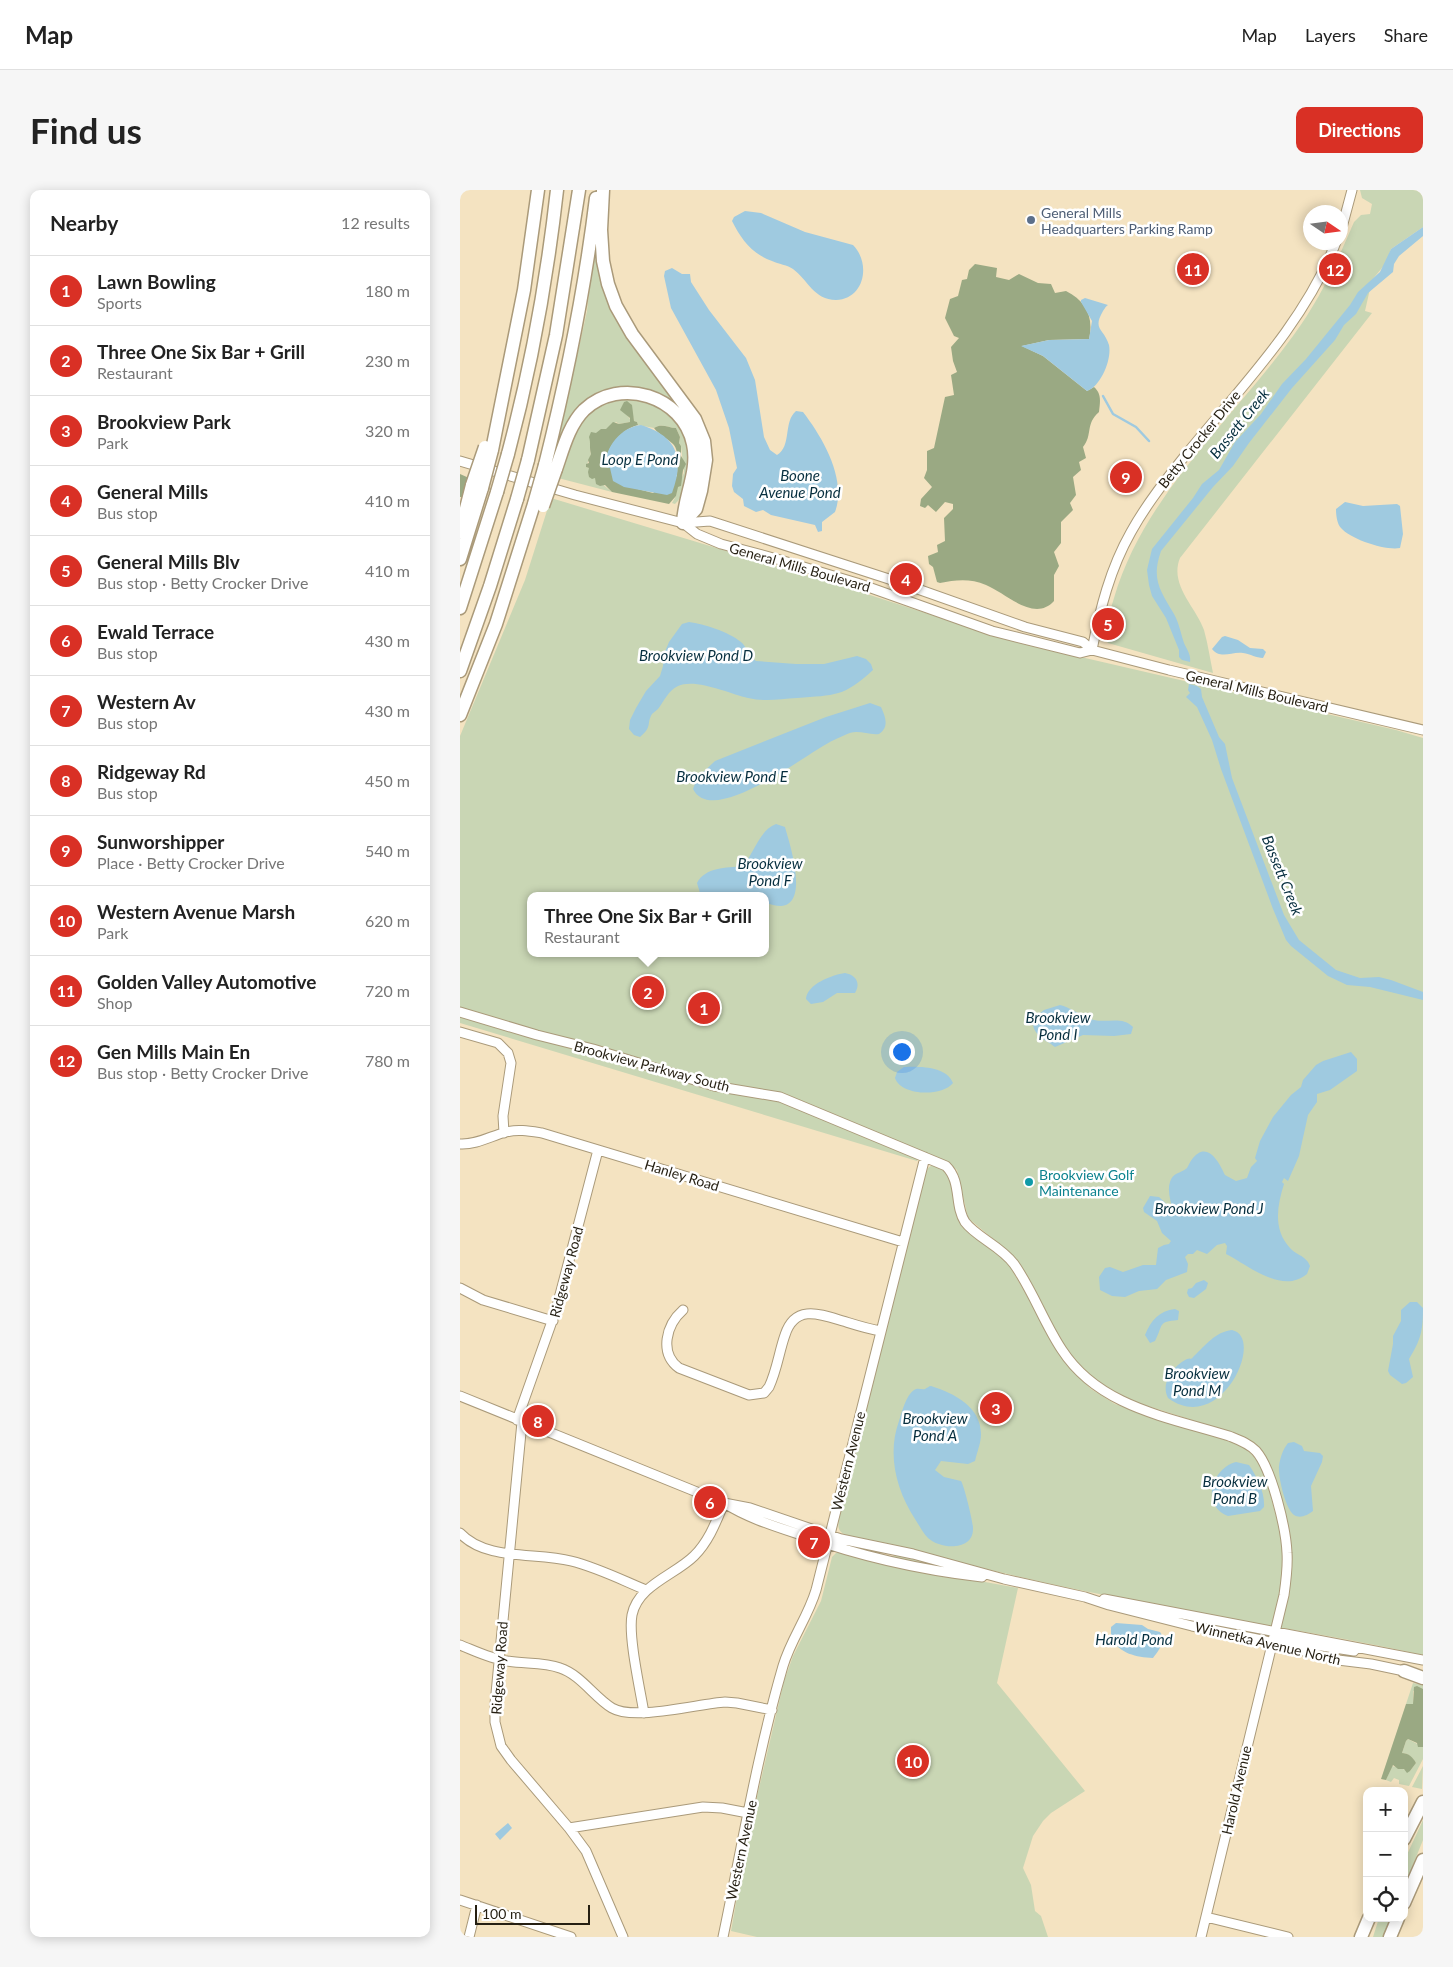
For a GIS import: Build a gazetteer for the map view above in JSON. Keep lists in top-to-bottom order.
{
  "streets": {
    "street": [
      "Betty Crocker Drive",
      "General Mills Boulevard",
      "Brookview Parkway South",
      "Hanley Road",
      "Ridgeway Road",
      "Western Avenue",
      "Winnetka Avenue North",
      "Harold Avenue"
    ]
  },
  "crossings": [
    ["Betty Crocker Drive", "General Mills Boulevard"],
    ["Brookview Parkway South", "Western Avenue"],
    ["Brookview Parkway South", "Winnetka Avenue North"],
    ["Brookview Parkway South", "Harold Avenue"],
    ["Hanley Road", "Ridgeway Road"],
    ["Hanley Road", "Western Avenue"],
    ["Western Avenue", "Winnetka Avenue North"],
    ["Winnetka Avenue North", "Harold Avenue"]
  ],
  "water": [
    "Bassett Creek",
    "Loop E Pond",
    "Boone Avenue Pond",
    "Brookview Pond D",
    "Brookview Pond E",
    "Brookview Pond F",
    "Brookview Pond I",
    "Brookview Pond J",
    "Brookview Pond M",
    "Brookview Pond A",
    "Brookview Pond B",
    "Harold Pond"
  ],
  "places": ["General Mills Headquarters Parking Ramp", "Brookview Golf Maintenance"],
  "scale_bar": "100 m",
  "north": "right",
  "page": {
    "header": "Map",
    "nav": ["Map", "Layers", "Share"],
    "buttons": "Directions",
    "title": "Find us",
    "heading": ["Nearby", "12 results"],
    "pins": [
      "11",
      "12",
      "9",
      "4",
      "5",
      "2",
      "1",
      "3",
      "8",
      "6",
      "7",
      "10"
    ],
    "list": [
      {
        "mark": "1",
        "name": "Lawn Bowling",
        "note": "Sports",
        "value": "180 m"
      },
      {
        "mark": "2",
        "name": "Three One Six Bar + Grill",
        "note": "Restaurant",
        "value": "230 m"
      },
      {
        "mark": "3",
        "name": "Brookview Park",
        "note": "Park",
        "value": "320 m"
      },
      {
        "mark": "4",
        "name": "General Mills",
        "note": "Bus stop",
        "value": "410 m"
      },
      {
        "mark": "5",
        "name": "General Mills Blv",
        "note": "Bus stop · Betty Crocker Drive",
        "value": "410 m"
      },
      {
        "mark": "6",
        "name": "Ewald Terrace",
        "note": "Bus stop",
        "value": "430 m"
      },
      {
        "mark": "7",
        "name": "Western Av",
        "note": "Bus stop",
        "value": "430 m"
      },
      {
        "mark": "8",
        "name": "Ridgeway Rd",
        "note": "Bus stop",
        "value": "450 m"
      },
      {
        "mark": "9",
        "name": "Sunworshipper",
        "note": "Place · Betty Crocker Drive",
        "value": "540 m"
      },
      {
        "mark": "10",
        "name": "Western Avenue Marsh",
        "note": "Park",
        "value": "620 m"
      },
      {
        "mark": "11",
        "name": "Golden Valley Automotive",
        "note": "Shop",
        "value": "720 m"
      },
      {
        "mark": "12",
        "name": "Gen Mills Main En",
        "note": "Bus stop · Betty Crocker Drive",
        "value": "780 m"
      }
    ],
    "popup": ["Three One Six Bar + Grill", "Restaurant"],
    "map_buttons": ["+", "−"],
    "scale": "100 m"
  }
}
